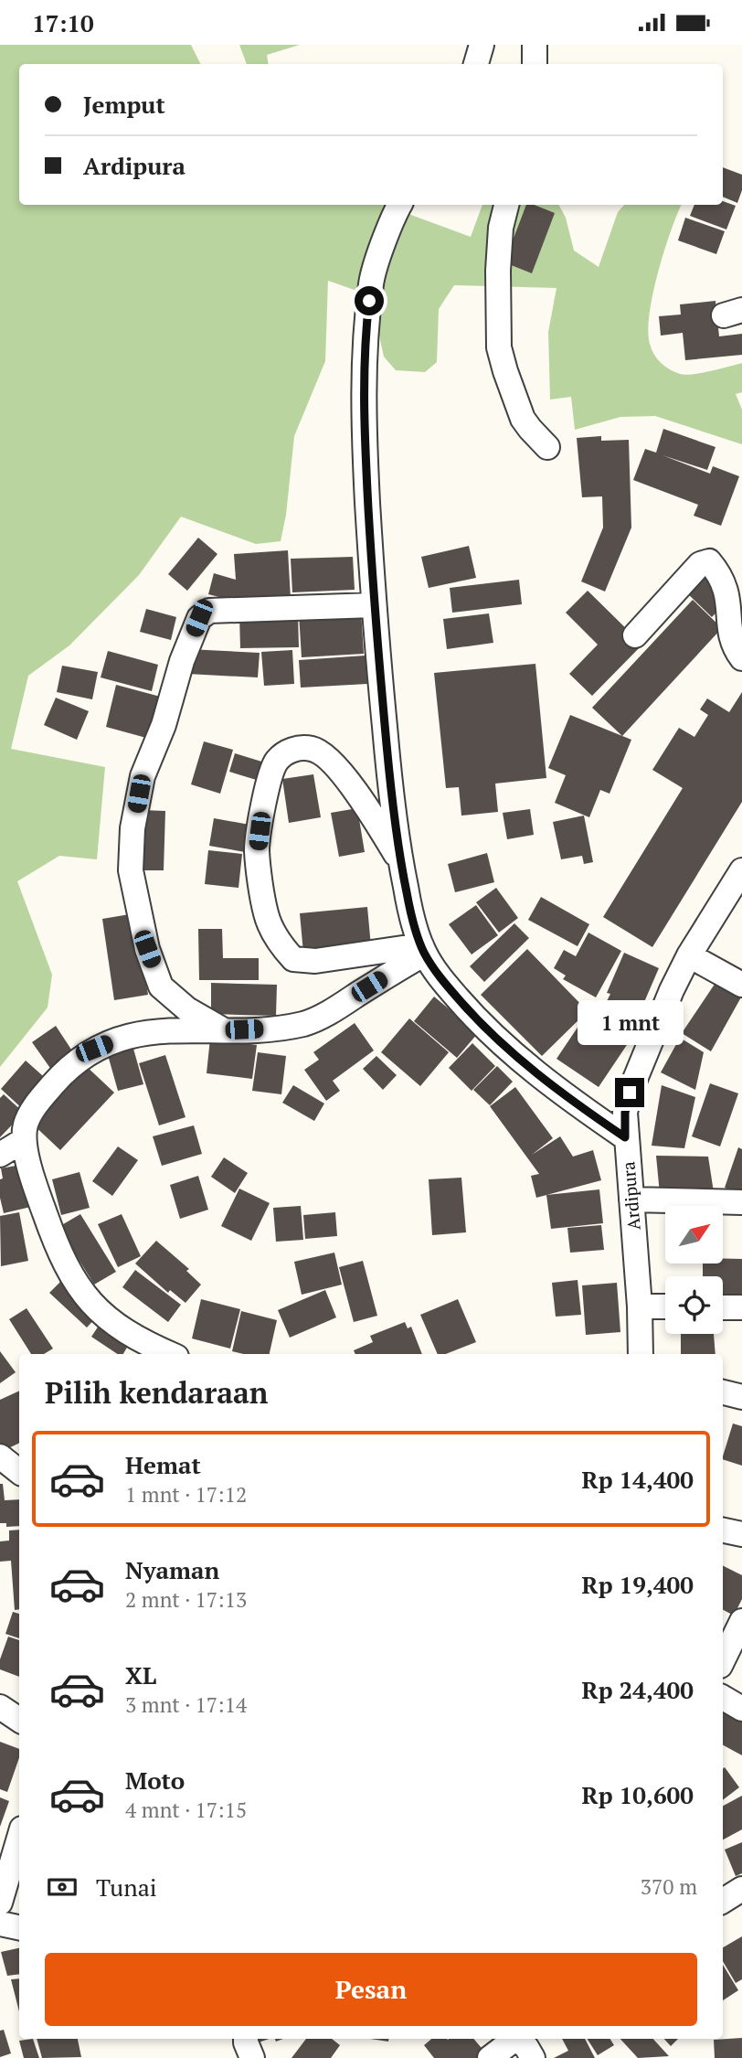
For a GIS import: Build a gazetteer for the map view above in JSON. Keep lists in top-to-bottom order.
{
  "streets": {
    "street": ["Ardipura"]
  },
  "north": "top right",
  "page": {
    "status": "17:10",
    "banner": ["Jemput", "Ardipura"],
    "bubble": "1 mnt",
    "heading": "Pilih kendaraan",
    "list": [
      {
        "name": "Hemat",
        "note": "1 mnt · 17:12",
        "value": "Rp 14,400"
      },
      {
        "name": "Nyaman",
        "note": "2 mnt · 17:13",
        "value": "Rp 19,400"
      },
      {
        "name": "XL",
        "note": "3 mnt · 17:14",
        "value": "Rp 24,400"
      },
      {
        "name": "Moto",
        "note": "4 mnt · 17:15",
        "value": "Rp 10,600"
      }
    ],
    "pay": ["Tunai", "370 m"],
    "buttons": "Pesan"
  }
}
